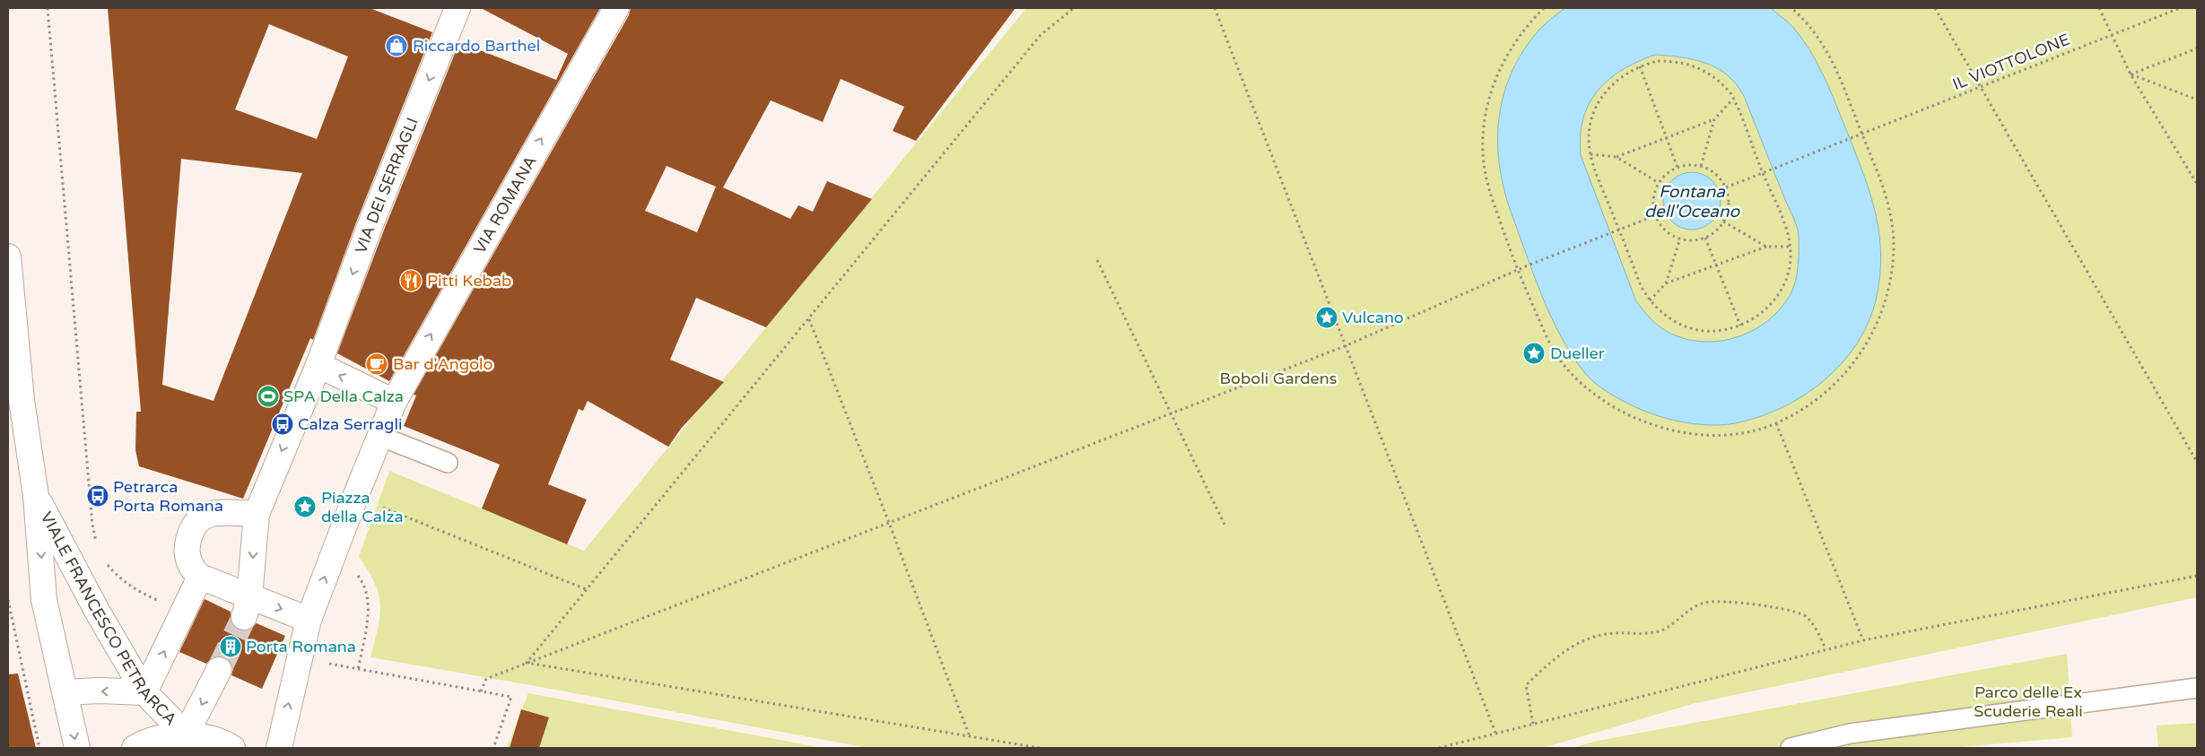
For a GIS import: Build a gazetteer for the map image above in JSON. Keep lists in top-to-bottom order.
{
  "streets": {
    "street": ["VIA DEI SERRAGLI", "VIA ROMANA", "VIALE FRANCESCO PETRARCA"],
    "path": ["IL VIOTTOLONE"]
  },
  "one_way": ["VIA DEI SERRAGLI", "VIA ROMANA"],
  "water": ["Fontana dell'Oceano"],
  "parks": ["Boboli Gardens", "Parco delle Ex Scuderie Reali"],
  "places": {
    "shop": ["Riccardo Barthel"],
    "restaurant": ["Pitti Kebab"],
    "place": ["Vulcano", "Dueller", "Piazza della Calza"],
    "cafe": ["Bar d'Angolo"],
    "sports": ["SPA Della Calza"],
    "bus stop": ["Calza Serragli", "Petrarca Porta Romana"],
    "building": ["Porta Romana"]
  }
}
